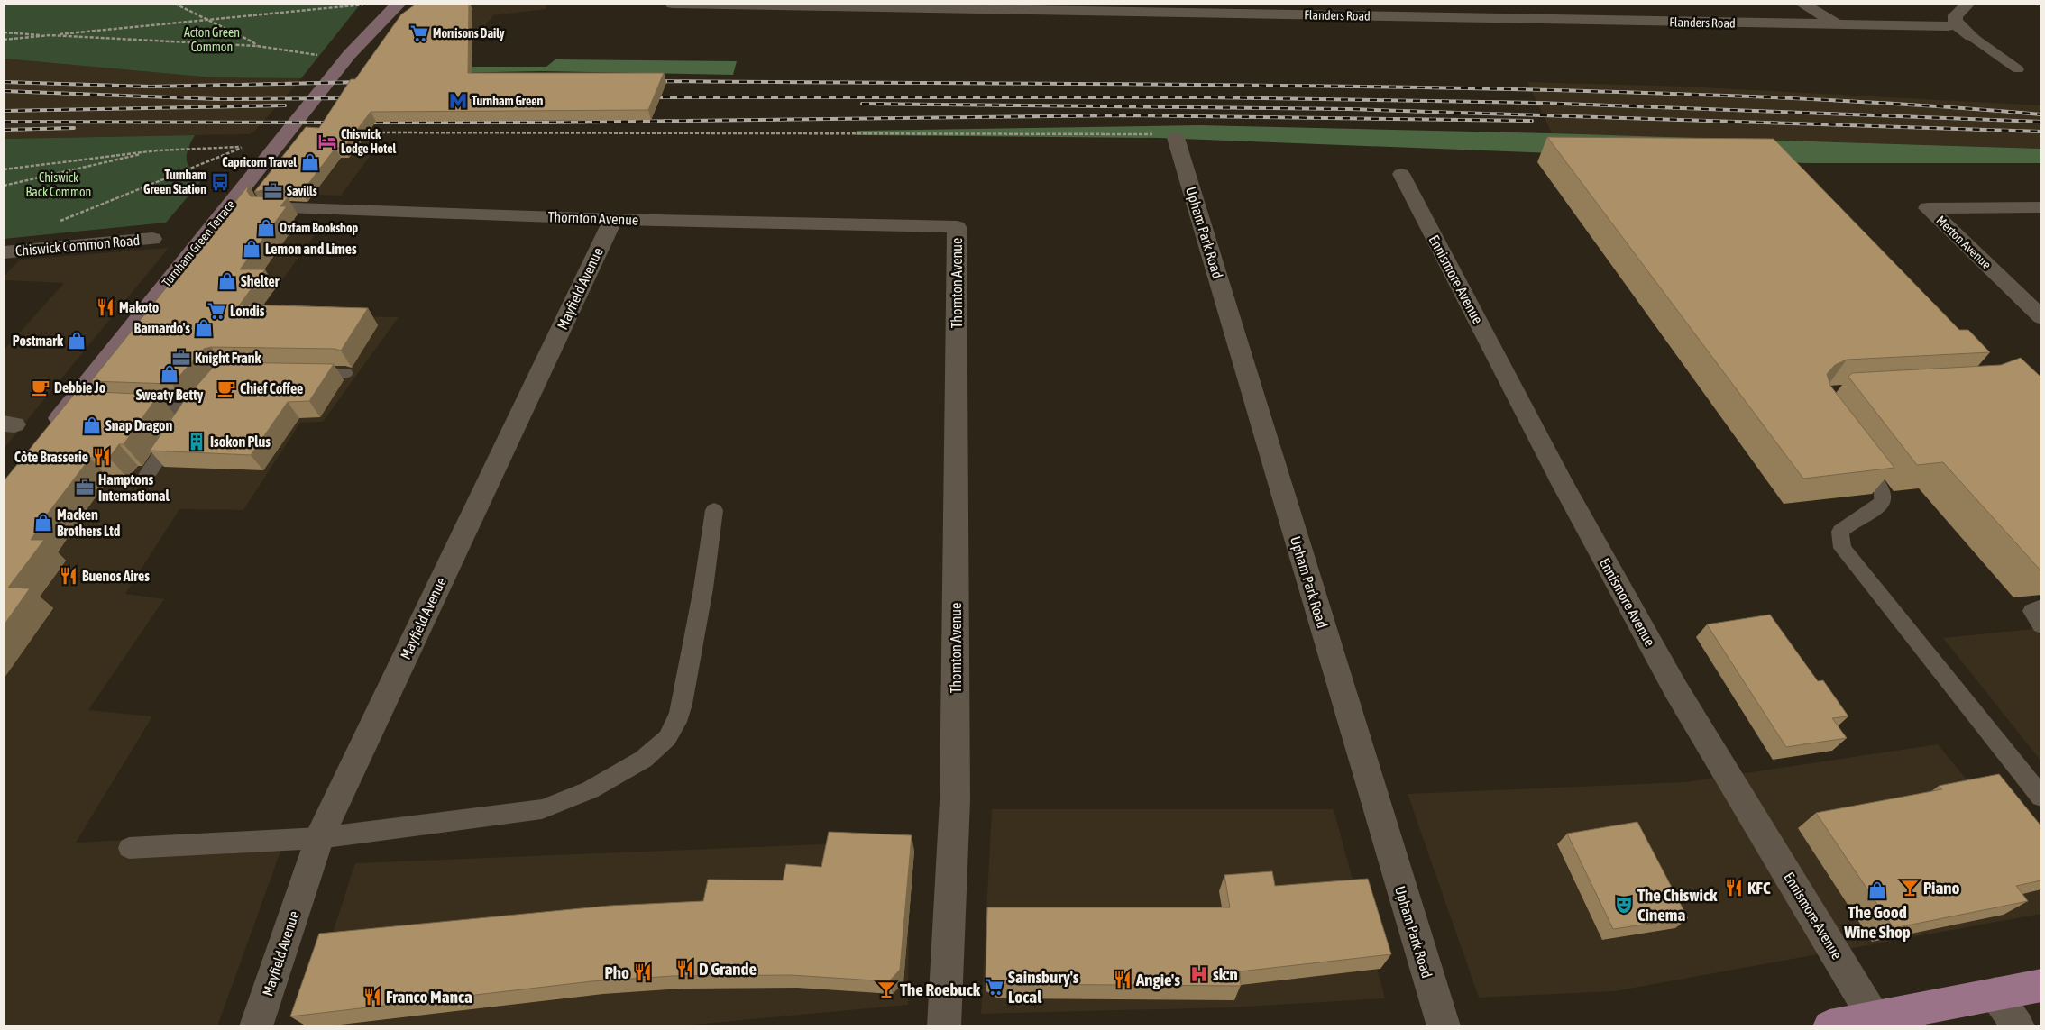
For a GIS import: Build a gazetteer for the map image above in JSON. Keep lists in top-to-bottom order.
{
  "streets": {
    "main road": ["Turnham Green Terrace"],
    "street": [
      "Flanders Road",
      "Thornton Avenue",
      "Upham Park Road",
      "Merton Avenue",
      "Chiswick Common Road",
      "Ennismore Avenue",
      "Mayfield Avenue"
    ]
  },
  "crossings": [
    ["Thornton Avenue", "Mayfield Avenue"]
  ],
  "parks": ["Acton Green Common", "Chiswick Back Common"],
  "places": {
    "supermarket": ["Morrisons Daily", "Londis", "Sainsbury's Local"],
    "metro station": ["Turnham Green"],
    "hotel": ["Chiswick Lodge Hotel"],
    "shop": [
      "Capricorn Travel",
      "Oxfam Bookshop",
      "Lemon and Limes",
      "Shelter",
      "Barnardo's",
      "Postmark",
      "Sweaty Betty",
      "Snap Dragon",
      "Macken Brothers Ltd",
      "The Good Wine Shop"
    ],
    "bus stop": ["Turnham Green Station"],
    "office": ["Savills", "Knight Frank", "Hamptons International"],
    "restaurant": [
      "Makoto",
      "Côte Brasserie",
      "Buenos Aires",
      "KFC",
      "D Grande",
      "Pho",
      "Angie's",
      "Franco Manca"
    ],
    "cafe": ["Debbie Jo", "Chief Coffee"],
    "building": ["Isokon Plus"],
    "bar": ["Piano", "The Roebuck"],
    "theatre": ["The Chiswick Cinema"],
    "hospital": ["sk:n"]
  }
}
